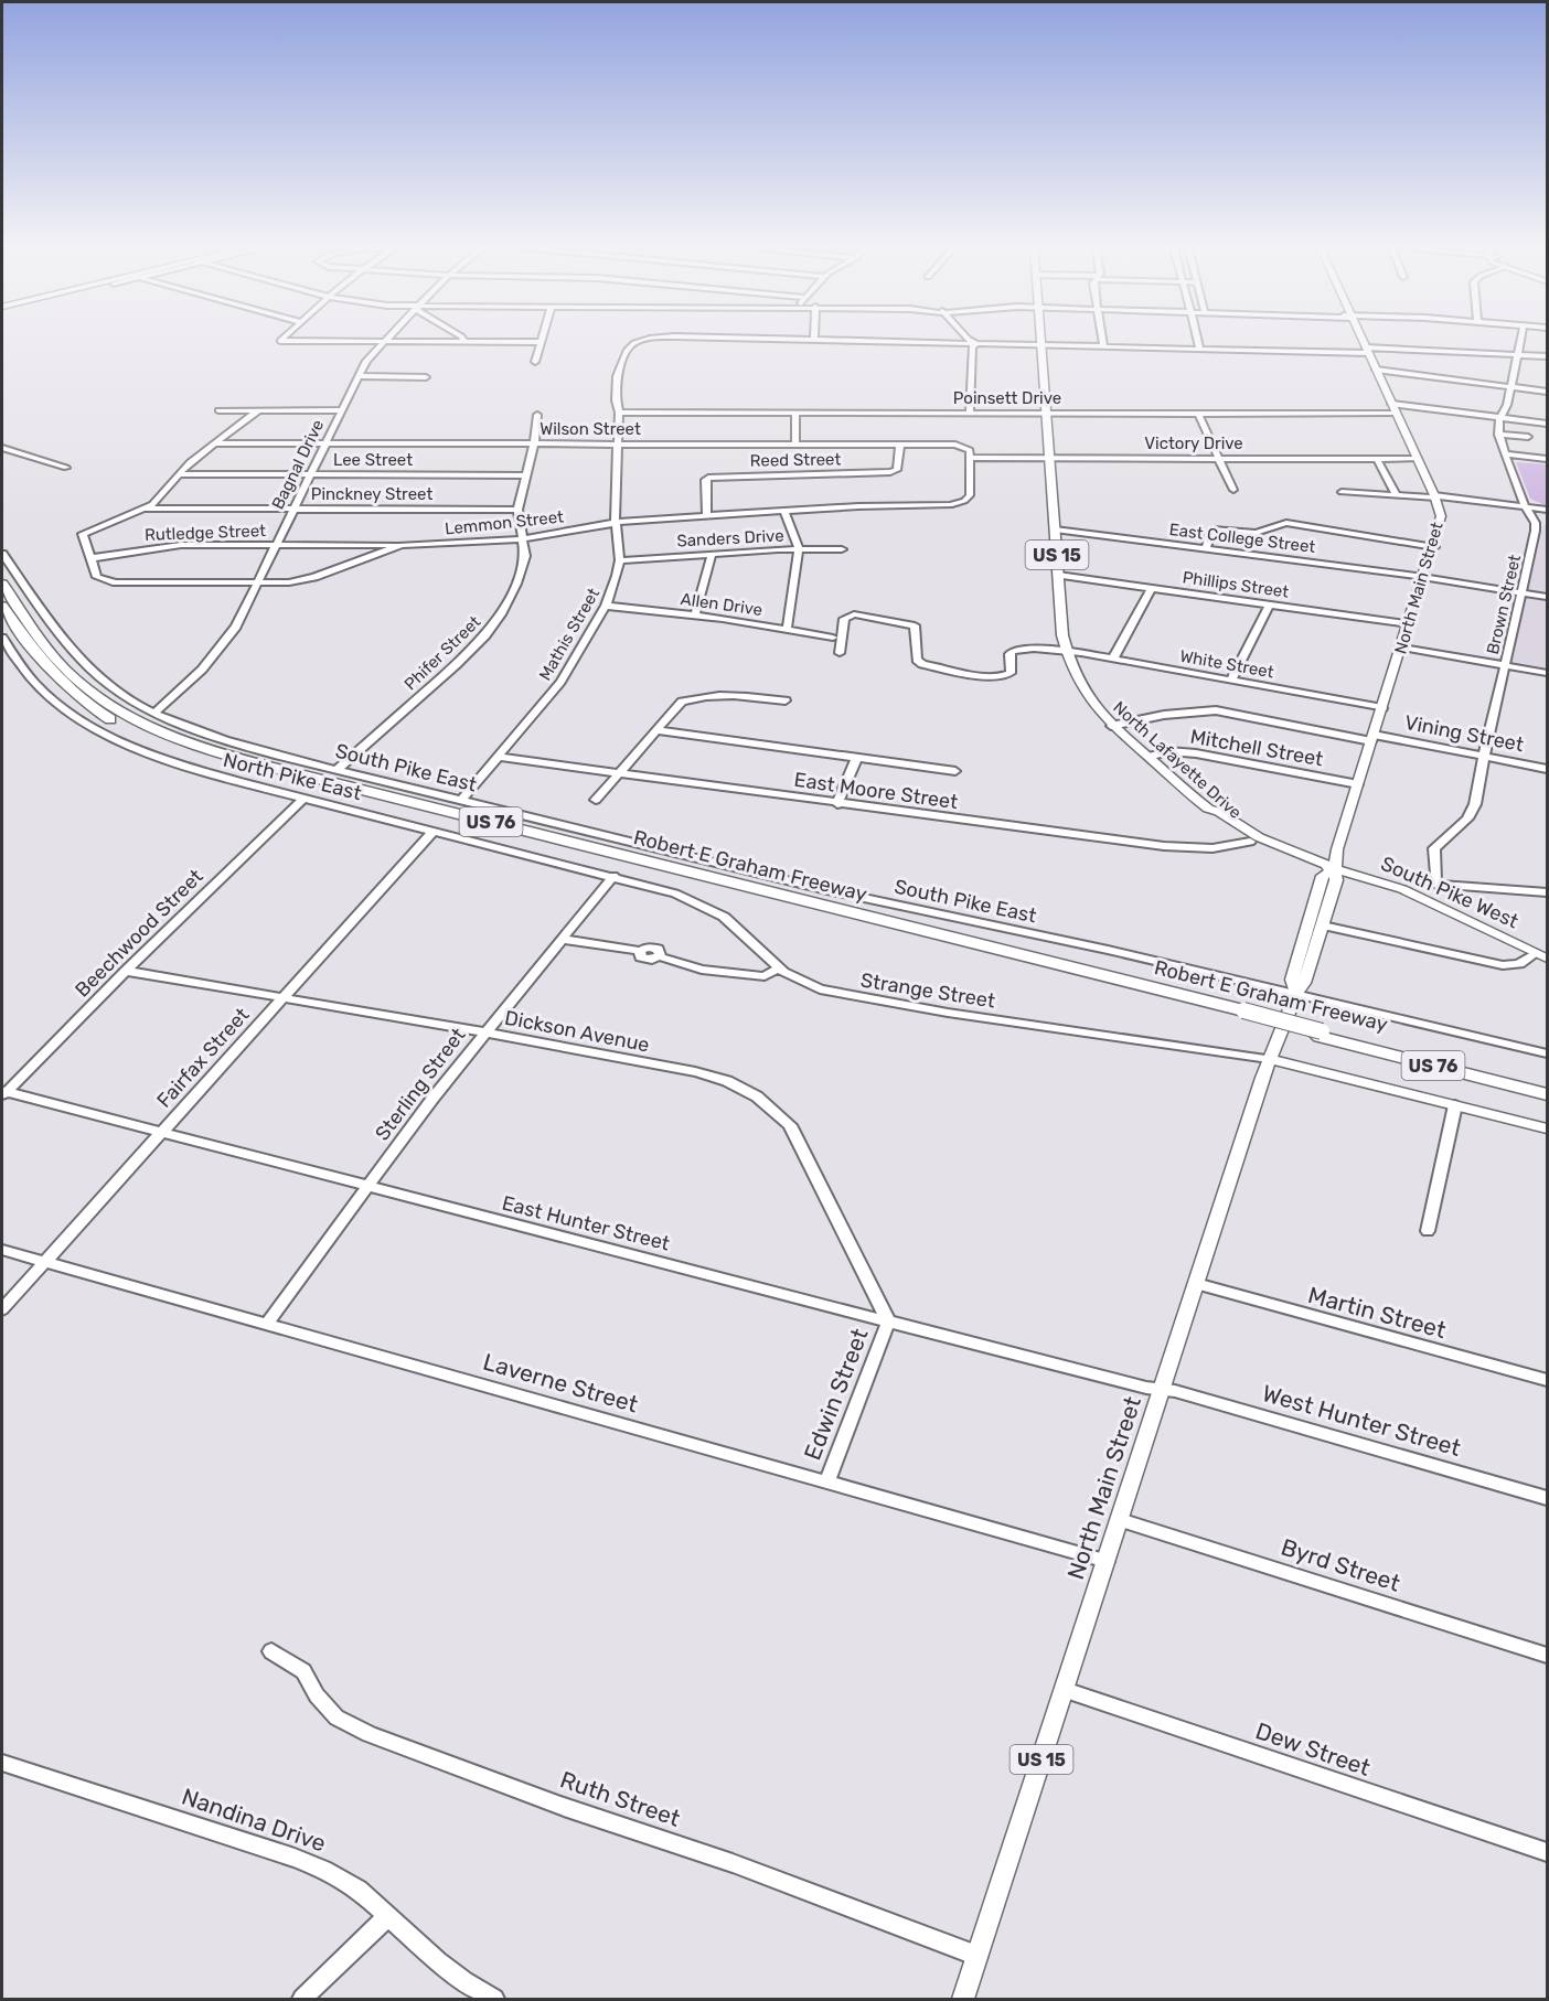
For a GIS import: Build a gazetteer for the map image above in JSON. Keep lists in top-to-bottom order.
{
  "streets": {
    "highway": ["US 76", "Robert E Graham Freeway"],
    "main road": [
      "US 15",
      "North Main Street",
      "North Lafayette Drive",
      "South Pike West"
    ],
    "street": [
      "Poinsett Drive",
      "Wilson Street",
      "Victory Drive",
      "Lee Street",
      "Reed Street",
      "Bagnal Drive",
      "Pinckney Street",
      "Lemmon Street",
      "Rutledge Street",
      "Sanders Drive",
      "East College Street",
      "Phillips Street",
      "Allen Drive",
      "Brown Street",
      "Mathis Street",
      "Phifer Street",
      "White Street",
      "Vining Street",
      "Mitchell Street",
      "South Pike East",
      "North Pike East",
      "East Moore Street",
      "Beechwood Street",
      "Strange Street",
      "Dickson Avenue",
      "Fairfax Street",
      "Sterling Street",
      "East Hunter Street",
      "Martin Street",
      "Laverne Street",
      "Edwin Street",
      "West Hunter Street",
      "Byrd Street",
      "Dew Street",
      "Ruth Street",
      "Nandina Drive"
    ]
  },
  "crossings": [
    ["Poinsett Drive", "North Main Street"],
    ["Poinsett Drive", "Mathis Street"],
    ["Poinsett Drive", "North Lafayette Drive"],
    ["Wilson Street", "Victory Drive"],
    ["Wilson Street", "Reed Street"],
    ["Wilson Street", "Bagnal Drive"],
    ["Wilson Street", "Lemmon Street"],
    ["Wilson Street", "Mathis Street"],
    ["Wilson Street", "Phifer Street"],
    ["Victory Drive", "Lemmon Street"],
    ["Victory Drive", "North Main Street"],
    ["Victory Drive", "North Lafayette Drive"],
    ["Lee Street", "Bagnal Drive"],
    ["Lee Street", "Phifer Street"],
    ["Reed Street", "Lemmon Street"],
    ["Bagnal Drive", "Pinckney Street"],
    ["Bagnal Drive", "Lemmon Street"],
    ["Bagnal Drive", "Rutledge Street"],
    ["Bagnal Drive", "South Pike East"],
    ["Pinckney Street", "Lemmon Street"],
    ["Pinckney Street", "Phifer Street"],
    ["Lemmon Street", "Rutledge Street"],
    ["Lemmon Street", "Mathis Street"],
    ["Lemmon Street", "Phifer Street"],
    ["Sanders Drive", "Mathis Street"],
    ["East College Street", "North Main Street"],
    ["East College Street", "Brown Street"],
    ["East College Street", "North Lafayette Drive"],
    ["Phillips Street", "North Main Street"],
    ["Phillips Street", "North Lafayette Drive"],
    ["North Main Street", "White Street"],
    ["North Main Street", "Vining Street"],
    ["North Main Street", "Mitchell Street"],
    ["North Main Street", "North Lafayette Drive"],
    ["North Main Street", "South Pike East"],
    ["North Main Street", "South Pike West"],
    ["North Main Street", "Strange Street"],
    ["North Main Street", "East Hunter Street"],
    ["North Main Street", "Martin Street"],
    ["North Main Street", "Laverne Street"],
    ["North Main Street", "West Hunter Street"],
    ["North Main Street", "Byrd Street"],
    ["North Main Street", "Dew Street"],
    ["North Main Street", "Ruth Street"],
    ["Allen Drive", "Mathis Street"],
    ["Brown Street", "Vining Street"],
    ["Mathis Street", "South Pike East"],
    ["Mathis Street", "East Moore Street"],
    ["Phifer Street", "South Pike East"],
    ["White Street", "North Lafayette Drive"],
    ["Vining Street", "North Lafayette Drive"],
    ["Mitchell Street", "North Lafayette Drive"],
    ["North Lafayette Drive", "East Moore Street"],
    ["North Lafayette Drive", "South Pike West"],
    ["North Pike East", "Beechwood Street"],
    ["North Pike East", "Strange Street"],
    ["North Pike East", "Fairfax Street"],
    ["North Pike East", "Sterling Street"],
    ["Beechwood Street", "Dickson Avenue"],
    ["Beechwood Street", "East Hunter Street"],
    ["Strange Street", "Sterling Street"],
    ["Dickson Avenue", "Fairfax Street"],
    ["Dickson Avenue", "Sterling Street"],
    ["Dickson Avenue", "East Hunter Street"],
    ["Dickson Avenue", "Edwin Street"],
    ["Fairfax Street", "East Hunter Street"],
    ["Fairfax Street", "Laverne Street"],
    ["Sterling Street", "East Hunter Street"],
    ["Sterling Street", "Laverne Street"],
    ["East Hunter Street", "Edwin Street"],
    ["East Hunter Street", "West Hunter Street"],
    ["Laverne Street", "Edwin Street"]
  ]
}
